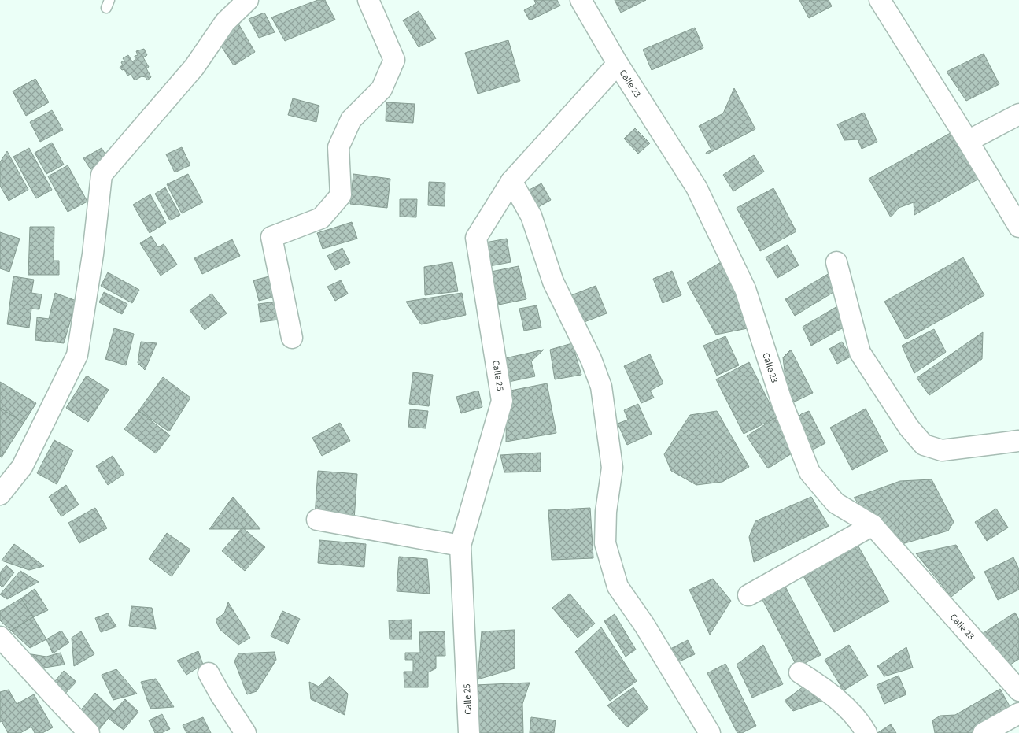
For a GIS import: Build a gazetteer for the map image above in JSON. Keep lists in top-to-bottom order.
{
  "streets": {
    "street": ["Calle 23", "Calle 25"]
  },
  "crossings": [
    ["Calle 23", "Calle 25"]
  ]
}
